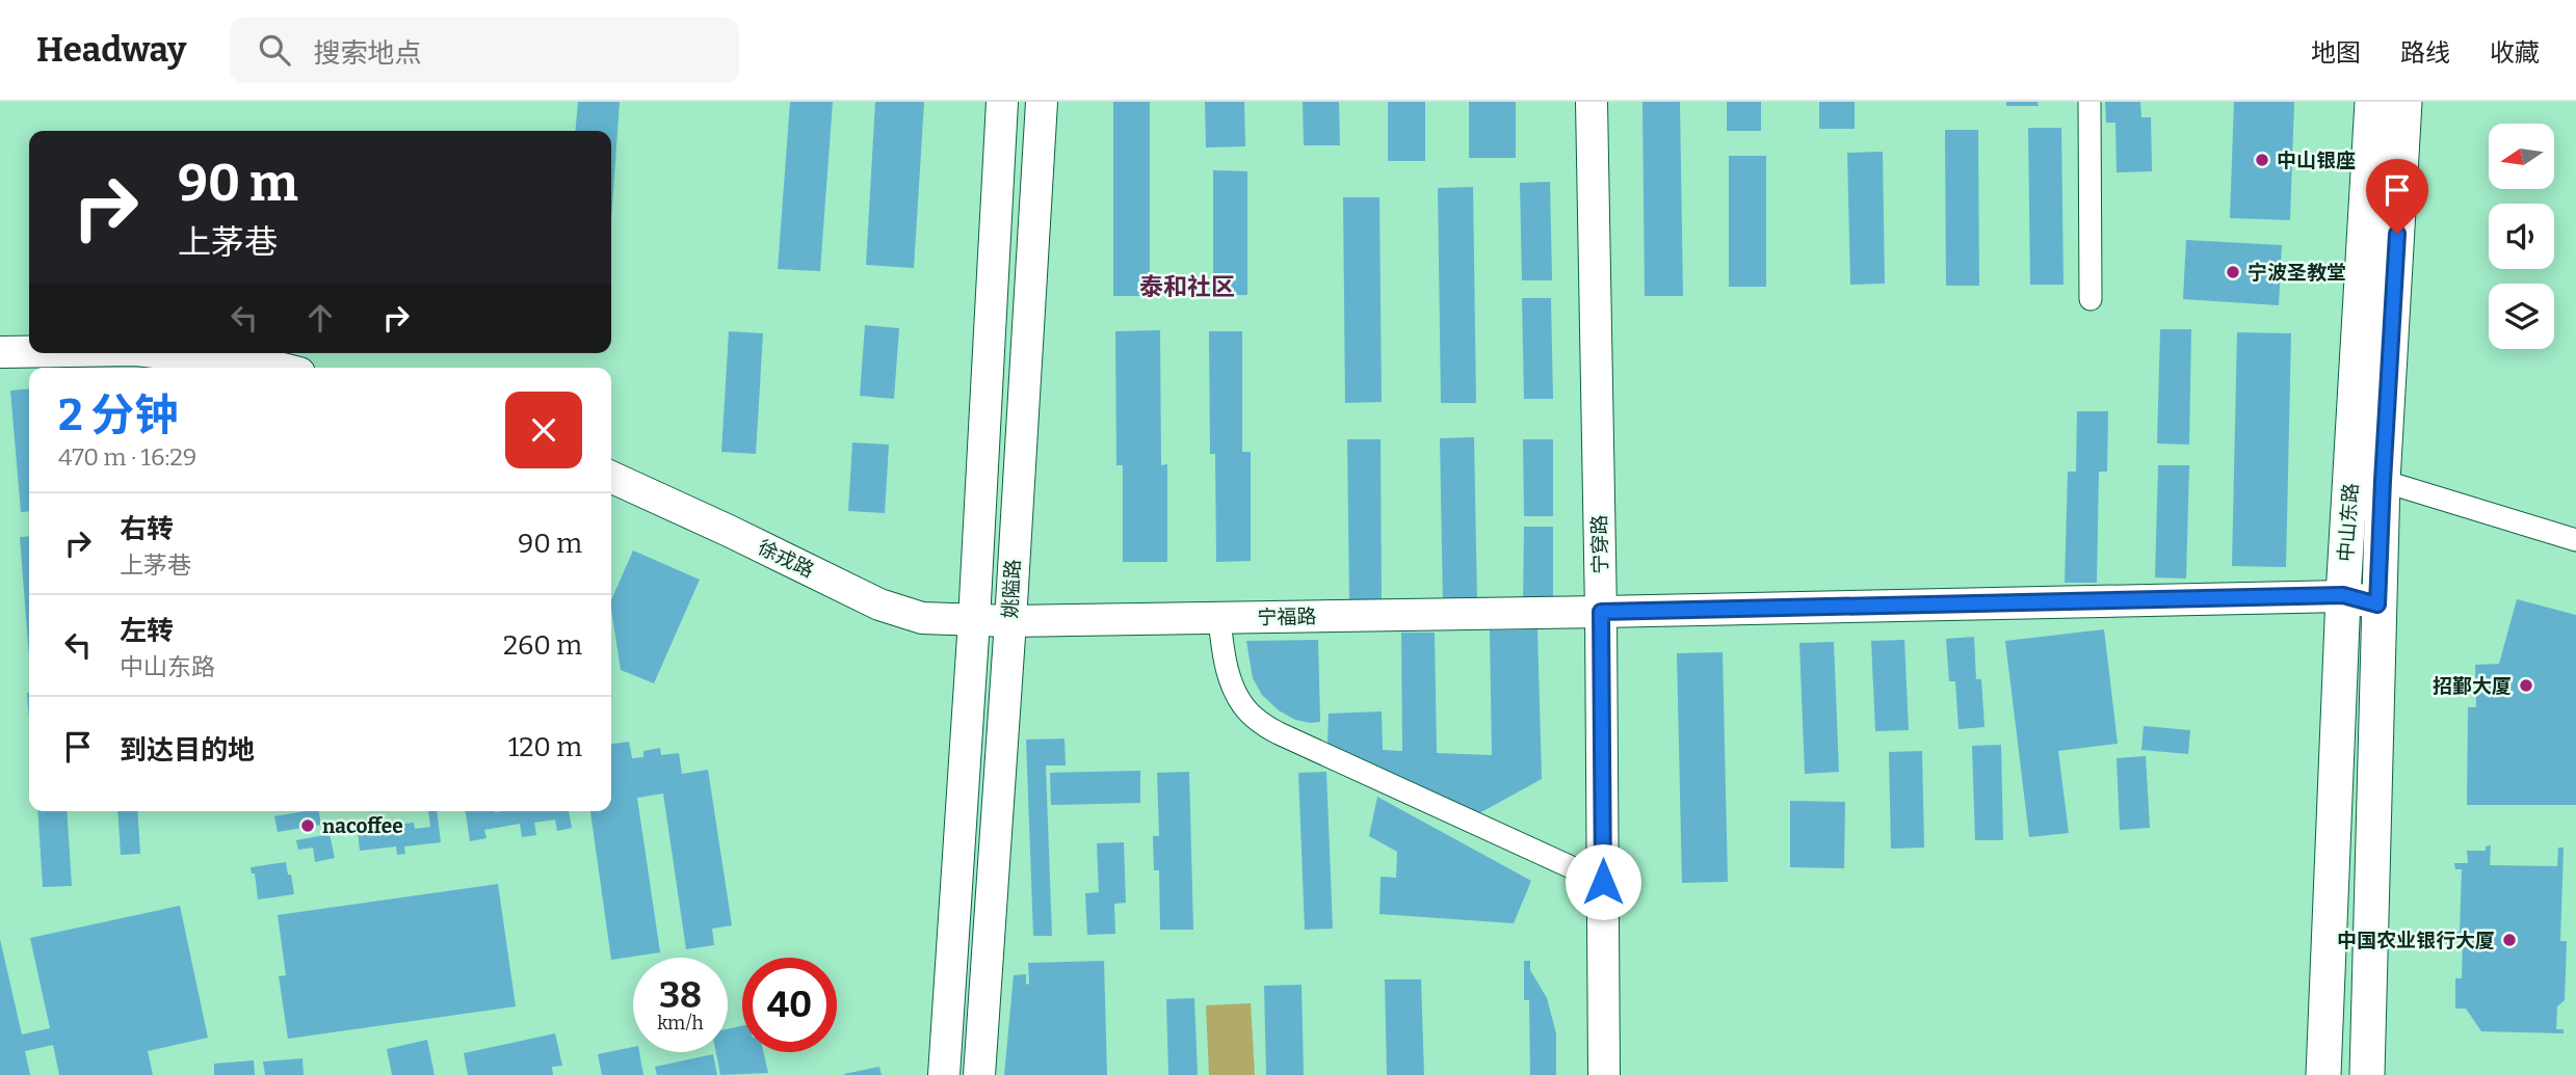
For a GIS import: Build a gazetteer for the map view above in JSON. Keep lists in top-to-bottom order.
{
  "streets": {
    "main road": ["中山东路"],
    "street": [
      "宁穿路",
      "徐戎路",
      "姚隘路",
      "宁福路"
    ]
  },
  "crossings": [
    ["中山东路", "宁福路"],
    ["宁穿路", "宁福路"],
    ["徐戎路", "姚隘路"],
    ["徐戎路", "宁福路"],
    ["姚隘路", "宁福路"]
  ],
  "districts": ["泰和社区"],
  "places": [
    "中山银座",
    "宁波圣教堂",
    "招鄞大厦",
    "nacoffee",
    "中国农业银行大厦"
  ],
  "north": "left",
  "page": {
    "header": "Headway",
    "search": "搜索地点",
    "nav": ["地图", "路线", "收藏"],
    "turn": ["90 m", "上茅巷"],
    "heading": ["2 分钟", "470 m · 16:29"],
    "list": [
      {
        "name": "右转",
        "note": "上茅巷",
        "value": "90 m"
      },
      {
        "name": "左转",
        "note": "中山东路",
        "value": "260 m"
      },
      {
        "name": "到达目的地",
        "value": "120 m"
      }
    ],
    "speed": "38 km/h",
    "limit": "40"
  }
}
